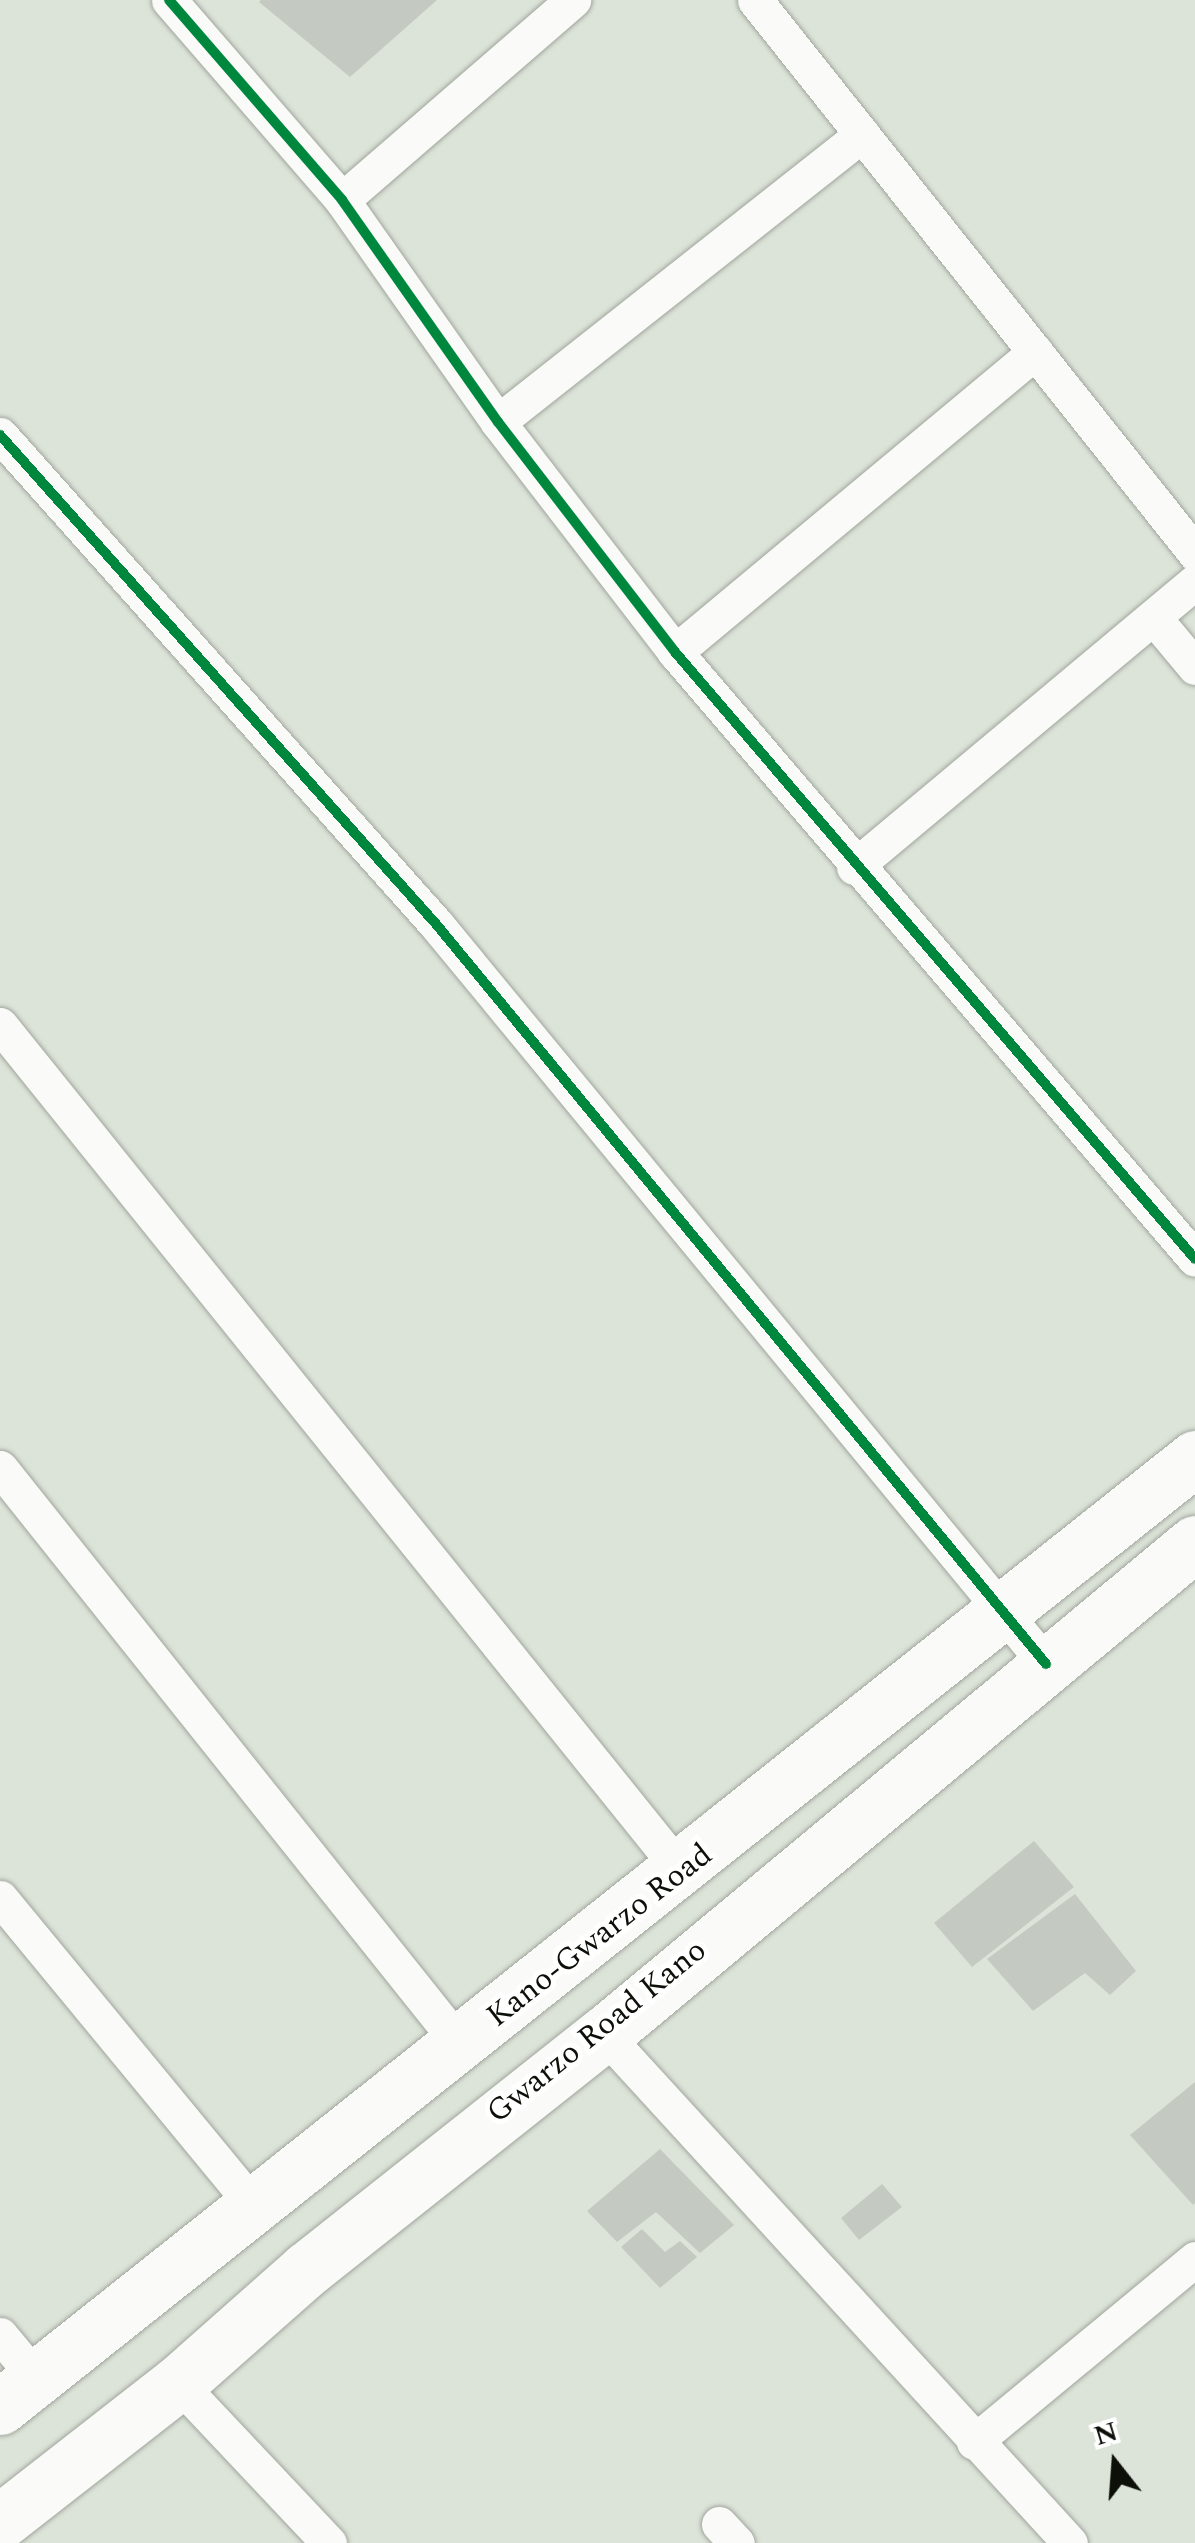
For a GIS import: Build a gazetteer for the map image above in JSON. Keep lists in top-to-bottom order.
{
  "streets": {
    "main road": ["Kano-Gwarzo Road", "Gwarzo Road Kano"]
  },
  "north": "top"
}
